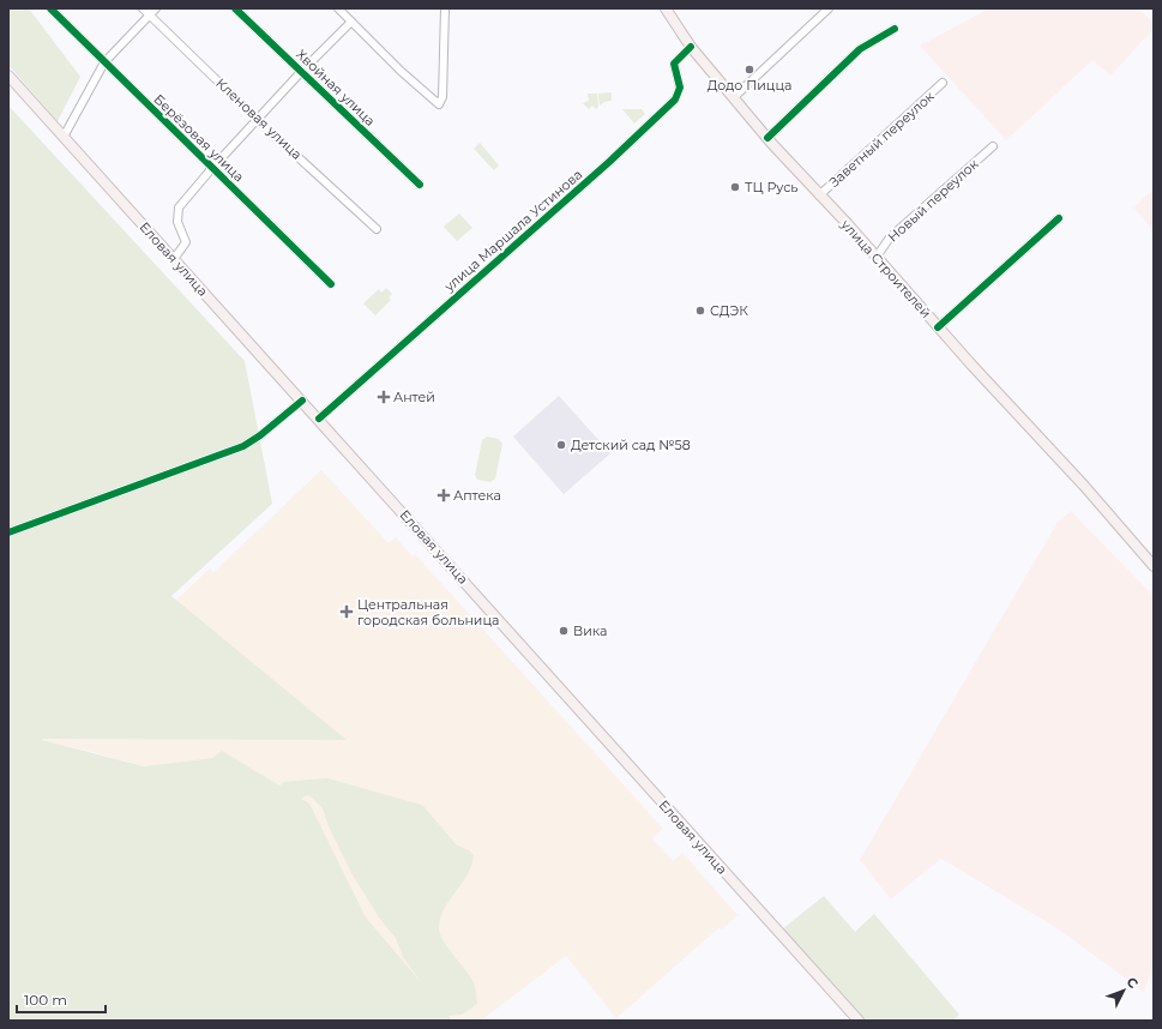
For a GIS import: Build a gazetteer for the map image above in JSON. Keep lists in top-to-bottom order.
{
  "streets": {
    "main road": ["Еловая улица", "улица Строителей"],
    "street": [
      "Хвойная улица",
      "Кленовая улица",
      "Берёзовая улица",
      "Заветный переулок",
      "Новый переулок",
      "улица Маршала Устинова"
    ]
  },
  "crossings": [
    ["Заветный переулок", "улица Строителей"],
    ["Новый переулок", "улица Строителей"],
    ["улица Маршала Устинова", "Еловая улица"],
    ["улица Маршала Устинова", "улица Строителей"]
  ],
  "places": {
    "other": [
      "Додо Пицца",
      "ТЦ Русь",
      "СДЭК",
      "Детский сад №58",
      "Вика"
    ],
    "health": ["Антей", "Аптека", "Центральная городская больница"]
  },
  "scale_bar": "100 m",
  "north": "top right"
}
